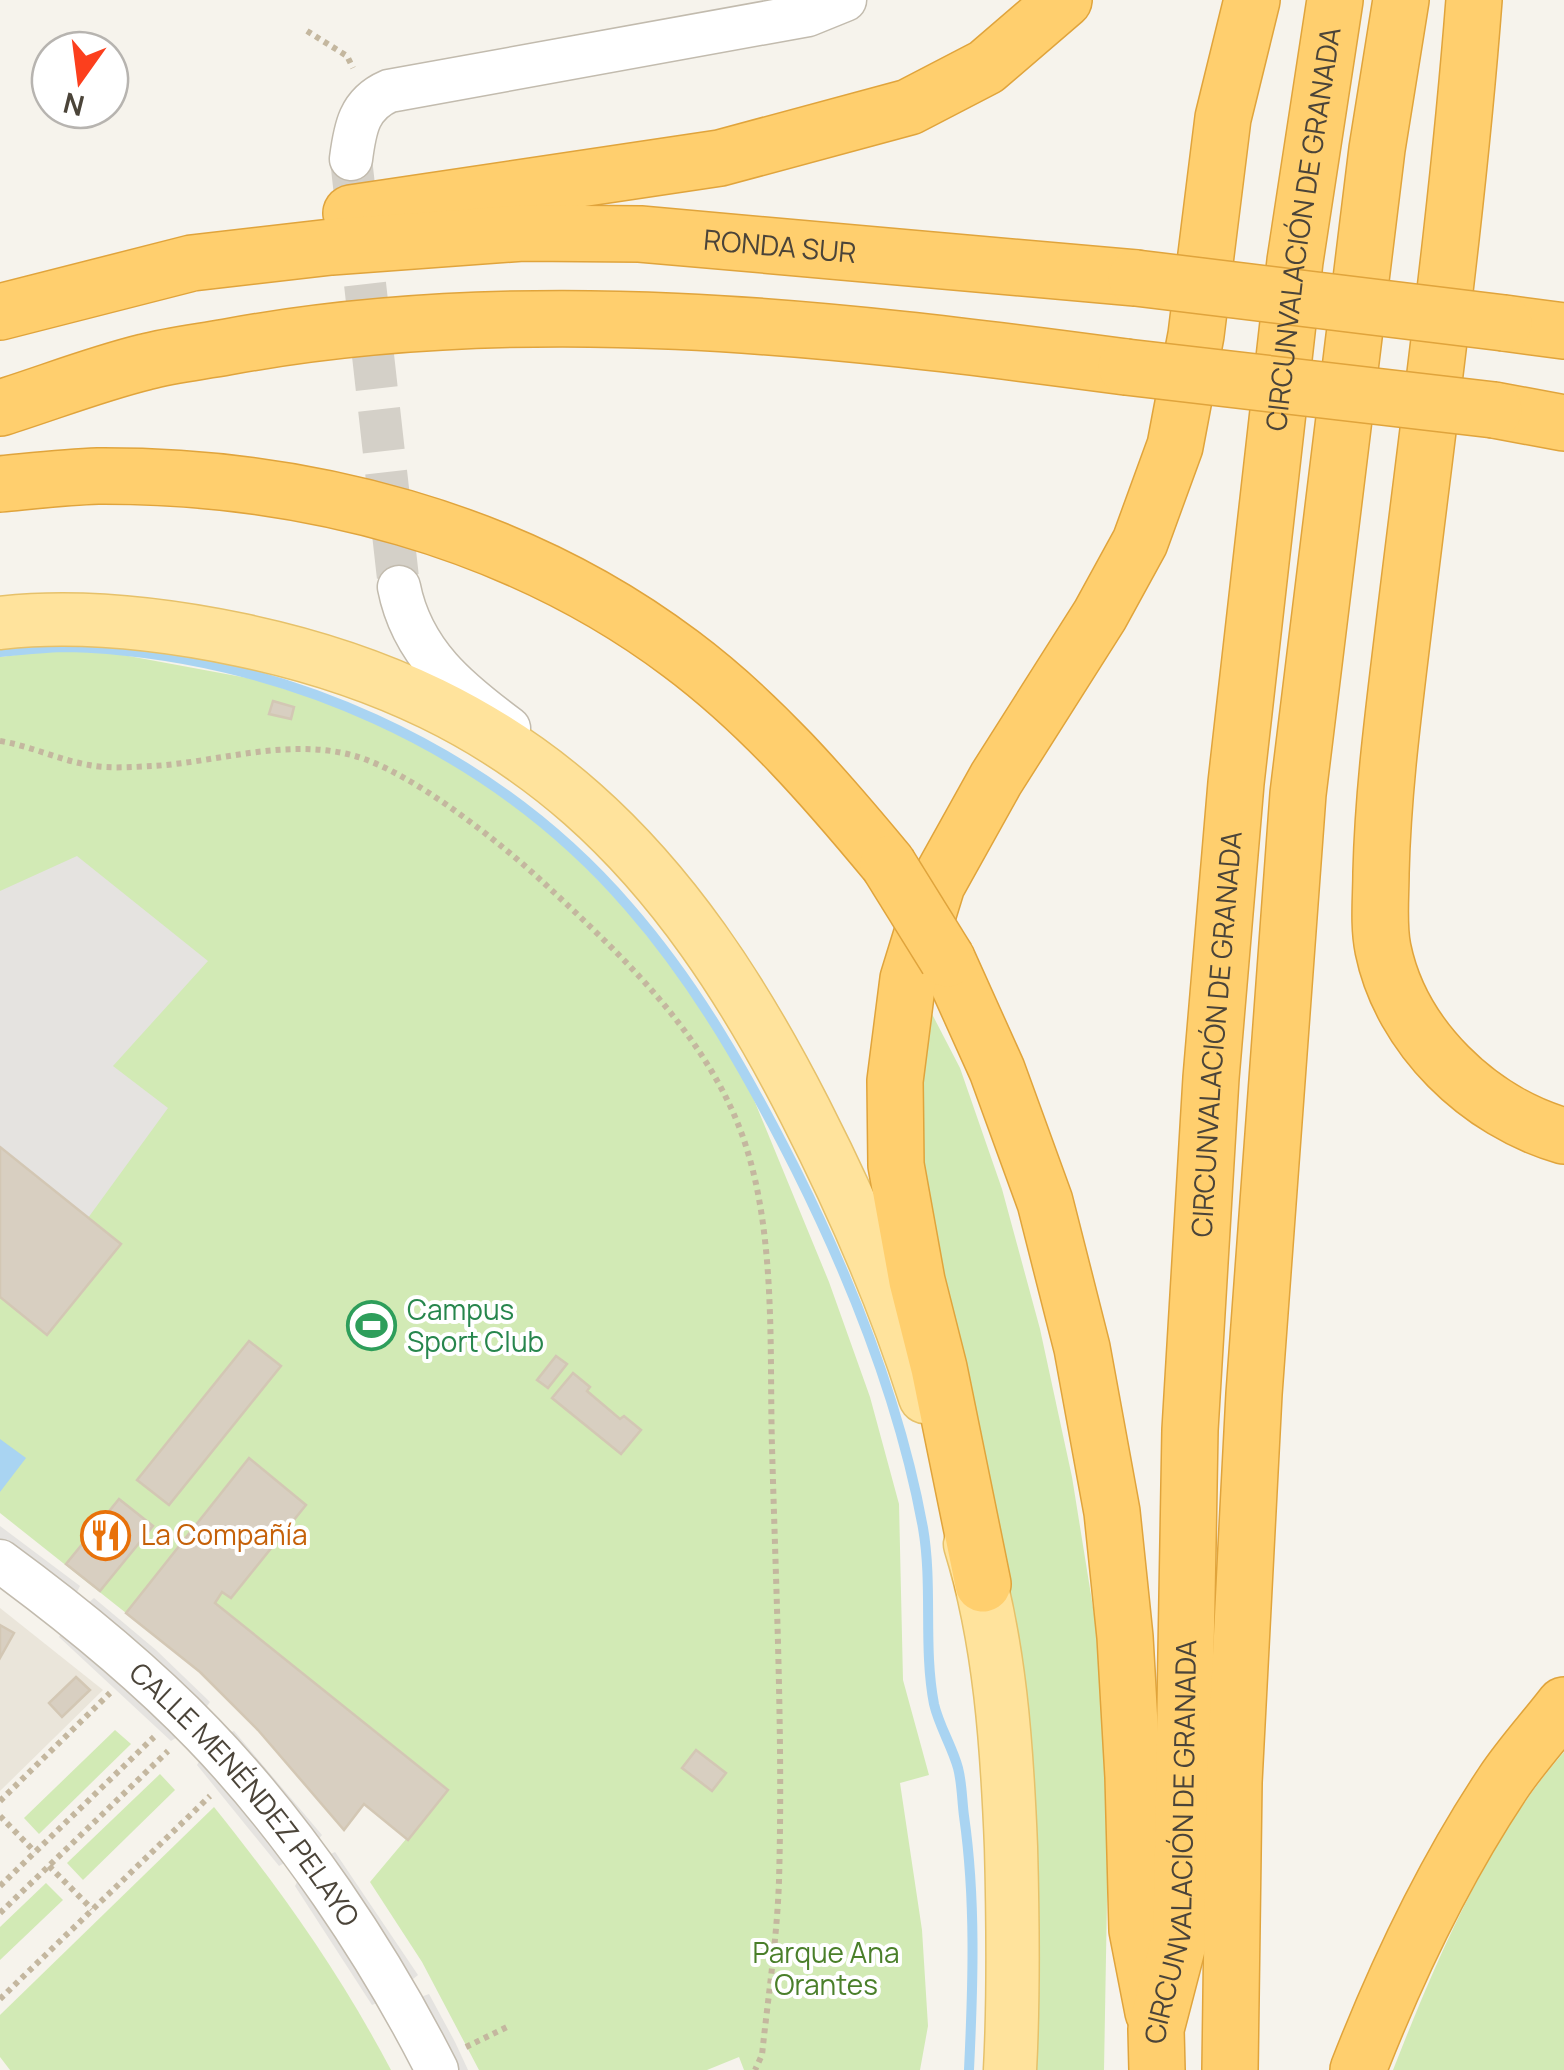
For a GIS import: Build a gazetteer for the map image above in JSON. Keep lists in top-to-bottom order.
{
  "streets": {
    "highway": ["CIRCUNVALACIÓN DE GRANADA", "RONDA SUR"],
    "street": ["CALLE MENÉNDEZ PELAYO"]
  },
  "parks": ["Parque Ana Orantes"],
  "places": {
    "sports": ["Campus Sport Club"],
    "restaurant": ["La Compañía"]
  },
  "north": "bottom"
}
